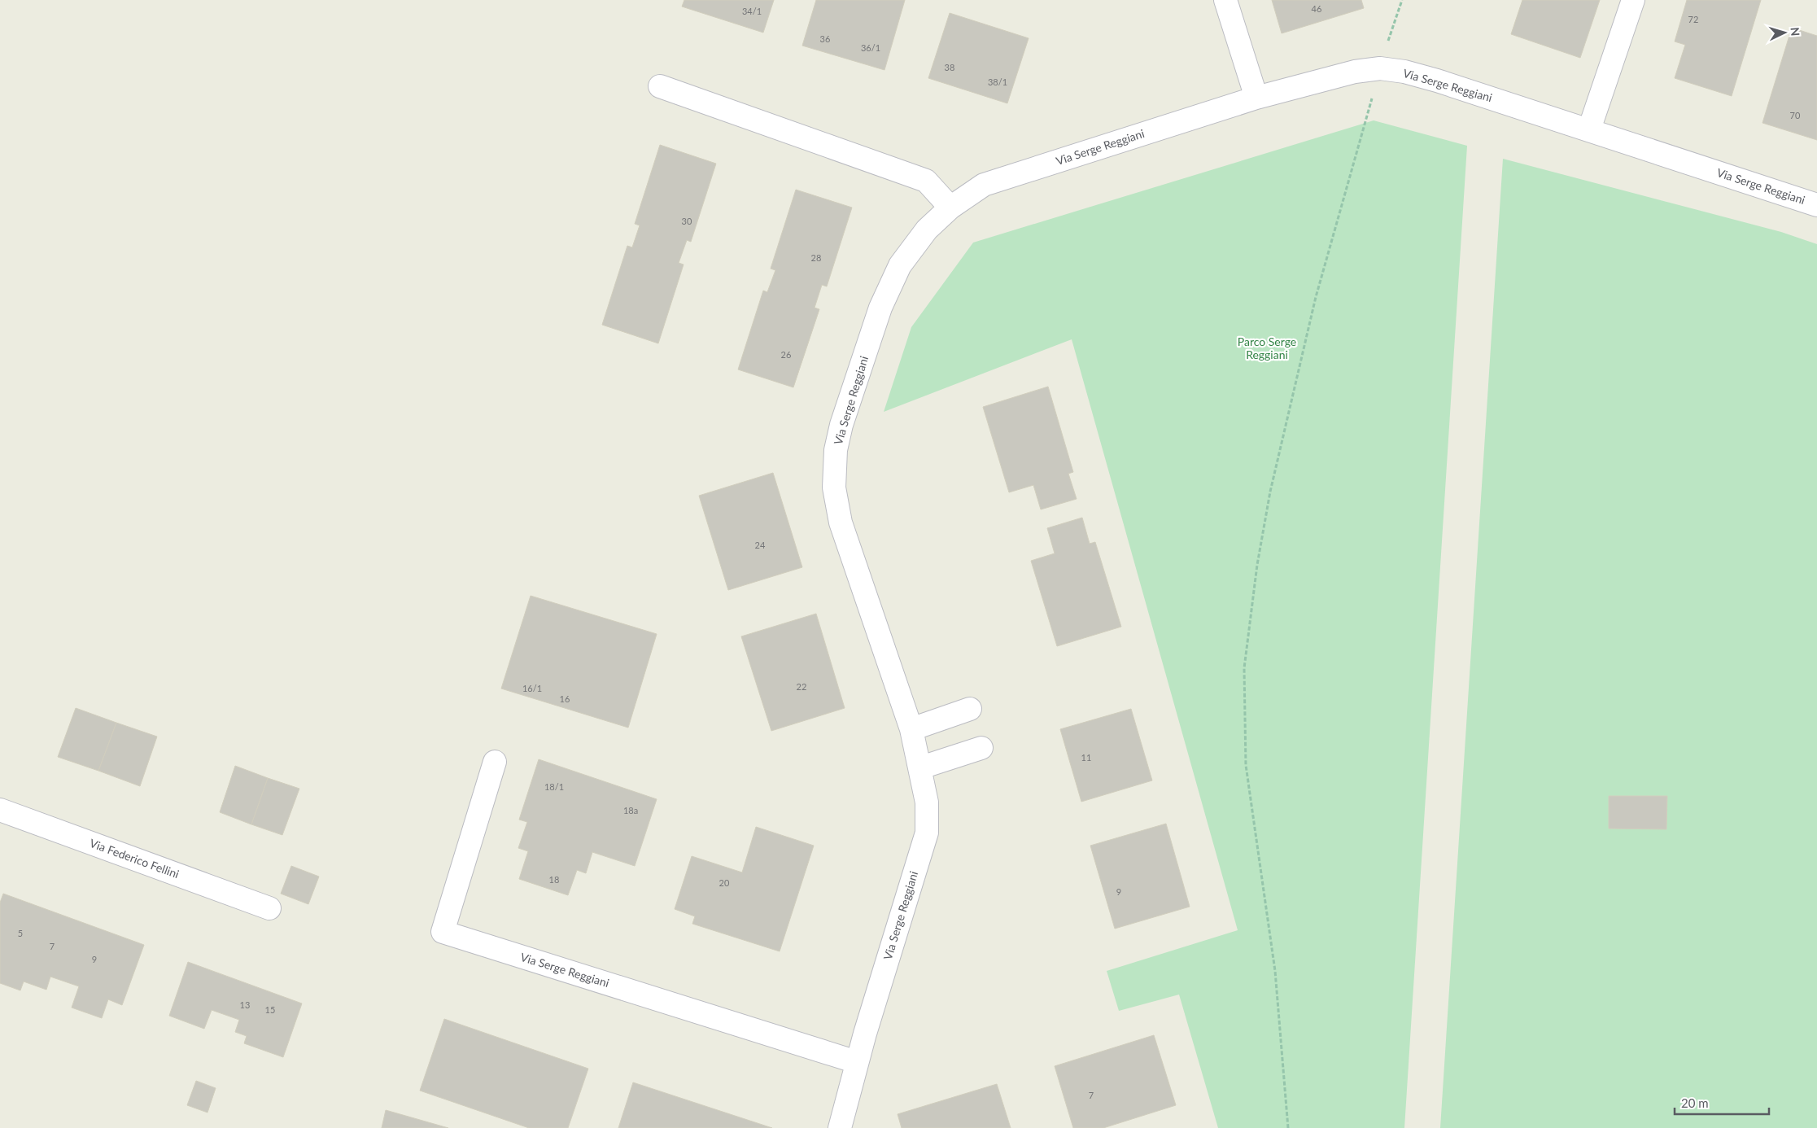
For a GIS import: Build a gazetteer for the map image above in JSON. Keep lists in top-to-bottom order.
{
  "streets": {
    "street": ["Via Serge Reggiani", "Via Federico Fellini"]
  },
  "parks": ["Parco Serge Reggiani"],
  "house_numbers": [
    "46",
    "34/1",
    "72",
    "36",
    "36/1",
    "38",
    "38/1",
    "70",
    "30",
    "28",
    "26",
    "24",
    "22",
    "16/1",
    "16",
    "11",
    "18/1",
    "18a",
    "18",
    "20",
    "9",
    "5",
    "7",
    "9",
    "13",
    "15",
    "7"
  ],
  "scale_bar": "20 m",
  "north": "right"
}
